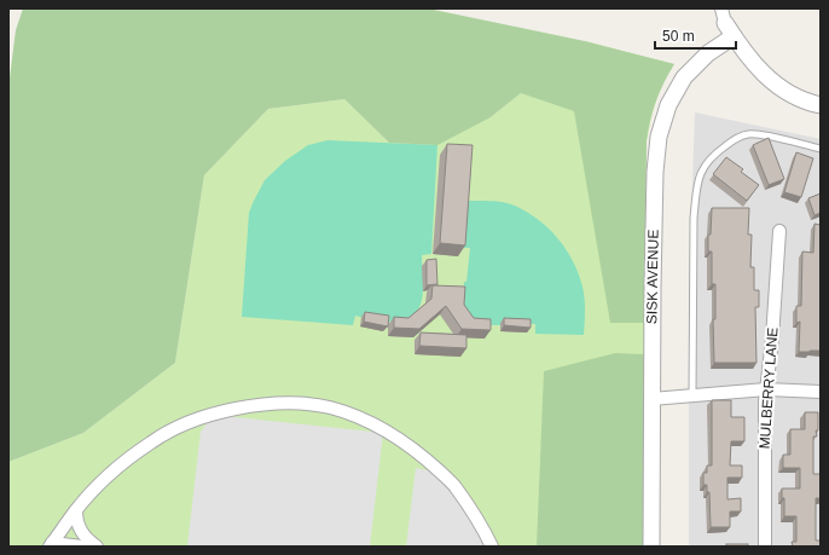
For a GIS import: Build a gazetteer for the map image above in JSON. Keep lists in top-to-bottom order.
{
  "streets": {
    "street": ["SISK AVENUE", "MULBERRY LANE"]
  },
  "scale_bar": "50 m"
}
